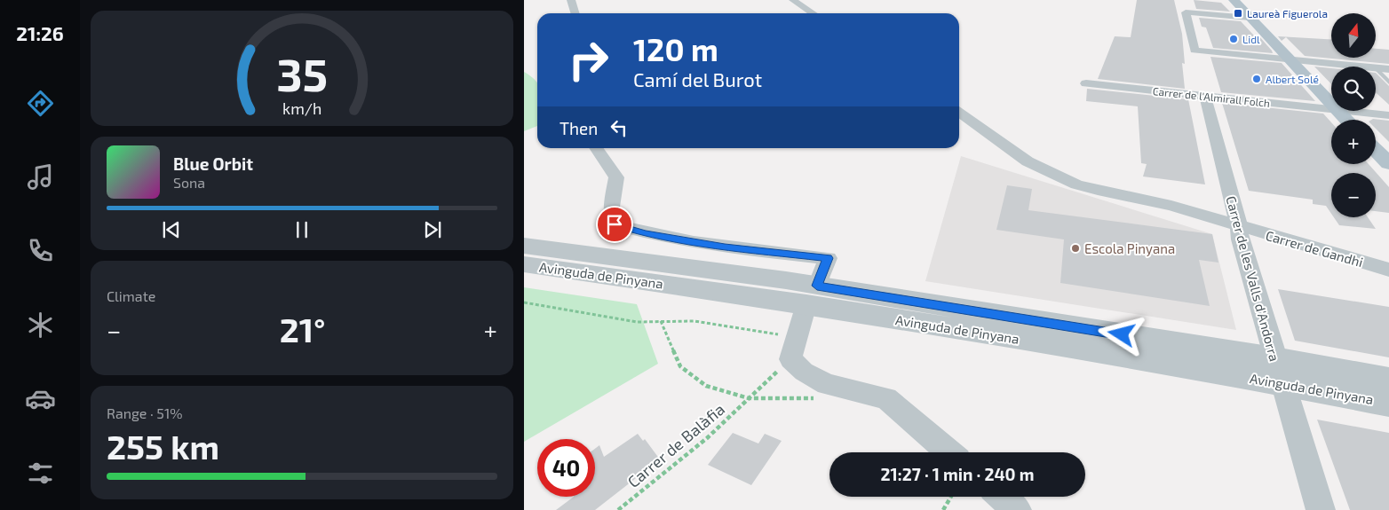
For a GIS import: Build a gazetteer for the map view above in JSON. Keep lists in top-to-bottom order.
{
  "streets": {
    "street": [
      "Carrer de l'Almirall Folch",
      "Carrer de Gandhi",
      "Avinguda de Pinyana",
      "Carrer de les Valls d'Andorra"
    ],
    "path": ["Carrer de Balàfia"]
  },
  "crossings": [
    ["Carrer de l'Almirall Folch", "Carrer de les Valls d'Andorra"],
    ["Carrer de Gandhi", "Carrer de les Valls d'Andorra"],
    ["Avinguda de Pinyana", "Carrer de les Valls d'Andorra"]
  ],
  "places": {
    "transit": ["Laureà Figuerola"],
    "other": ["Lidl", "Albert Solé", "Escola Pinyana"]
  },
  "north": "top",
  "page": {
    "tabs": "21:26",
    "map_buttons": ["+", "−"],
    "turn": ["120 m", "Camí del Burot"],
    "then": "Then",
    "song": ["Blue Orbit", "Sona"],
    "tile": [
      "Climate",
      ["Range · 51%", "255 km"]
    ],
    "heat": ["−", "21°", "+"],
    "limit": "40",
    "trip": "21:27 · 1 min · 240 m",
    "gauge": ["35", "km/h"]
  }
}
